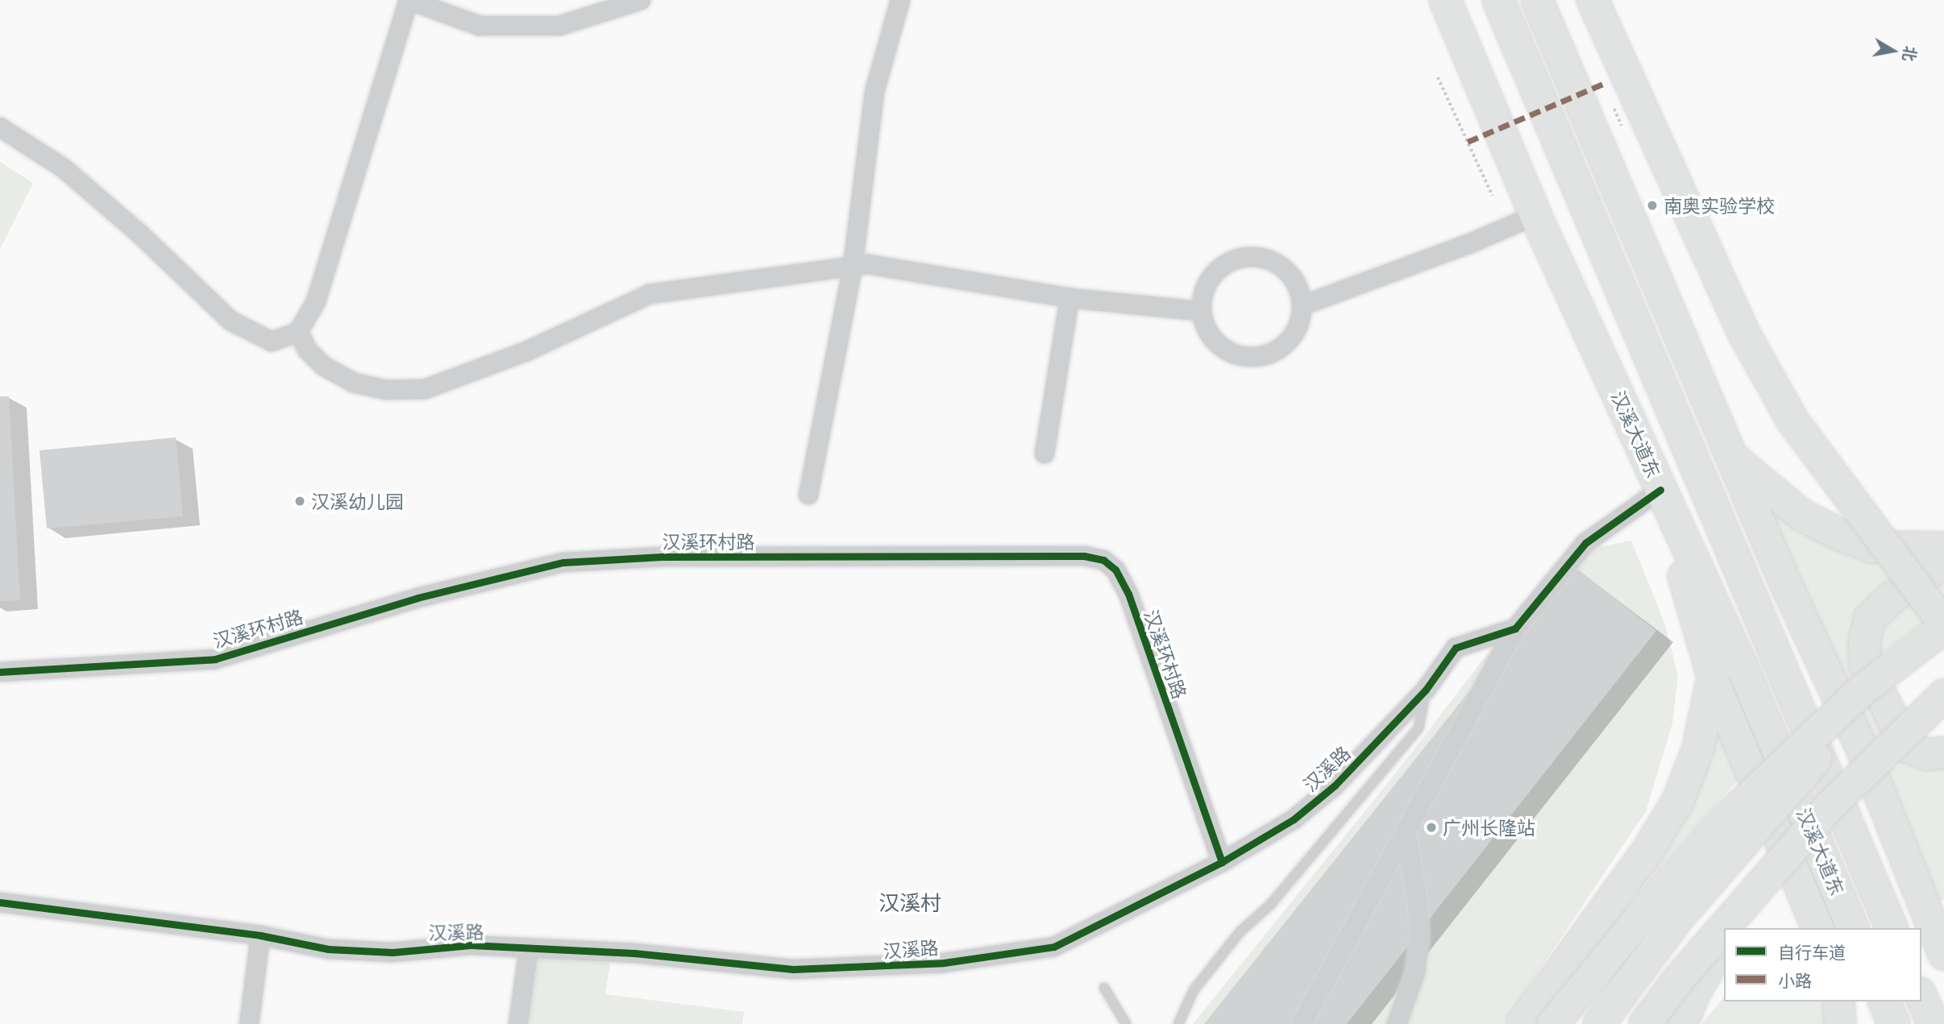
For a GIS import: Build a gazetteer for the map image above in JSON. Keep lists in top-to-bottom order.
{
  "streets": {
    "main road": ["汉溪大道东"],
    "street": ["汉溪环村路", "汉溪路"]
  },
  "crossings": [
    ["汉溪环村路", "汉溪路"]
  ],
  "districts": ["汉溪村"],
  "places": ["南奥实验学校", "汉溪幼儿园", "广州长隆站"],
  "legend": ["自行车道", "小路"],
  "north": "right"
}
